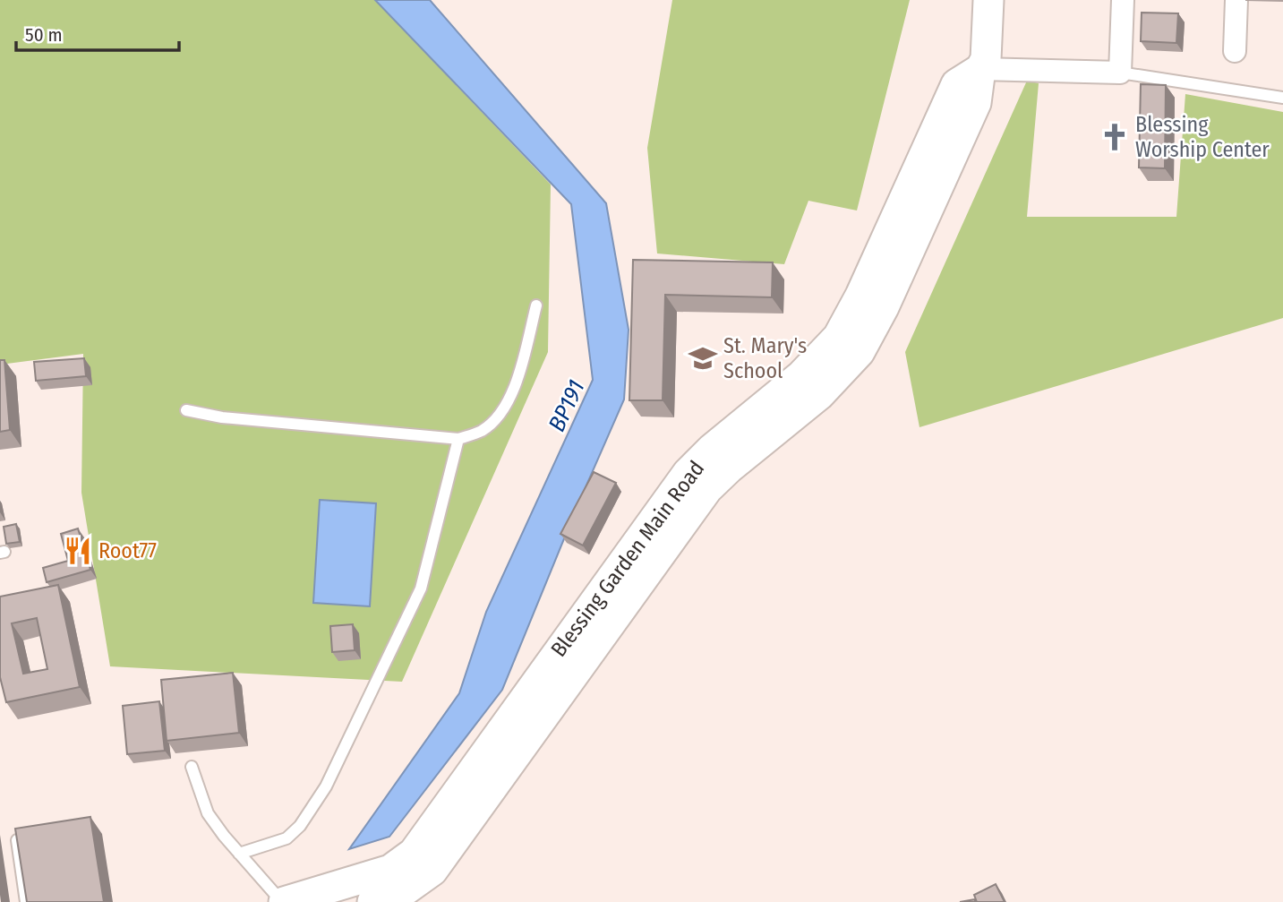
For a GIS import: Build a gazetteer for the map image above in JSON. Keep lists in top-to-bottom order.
{
  "streets": {
    "main road": ["Blessing Garden Main Road"]
  },
  "water": ["BP191"],
  "places": {
    "church": ["Blessing Worship Center"],
    "school or university": ["St. Mary's School"],
    "restaurant": ["Root77"]
  },
  "scale_bar": "50 m"
}
